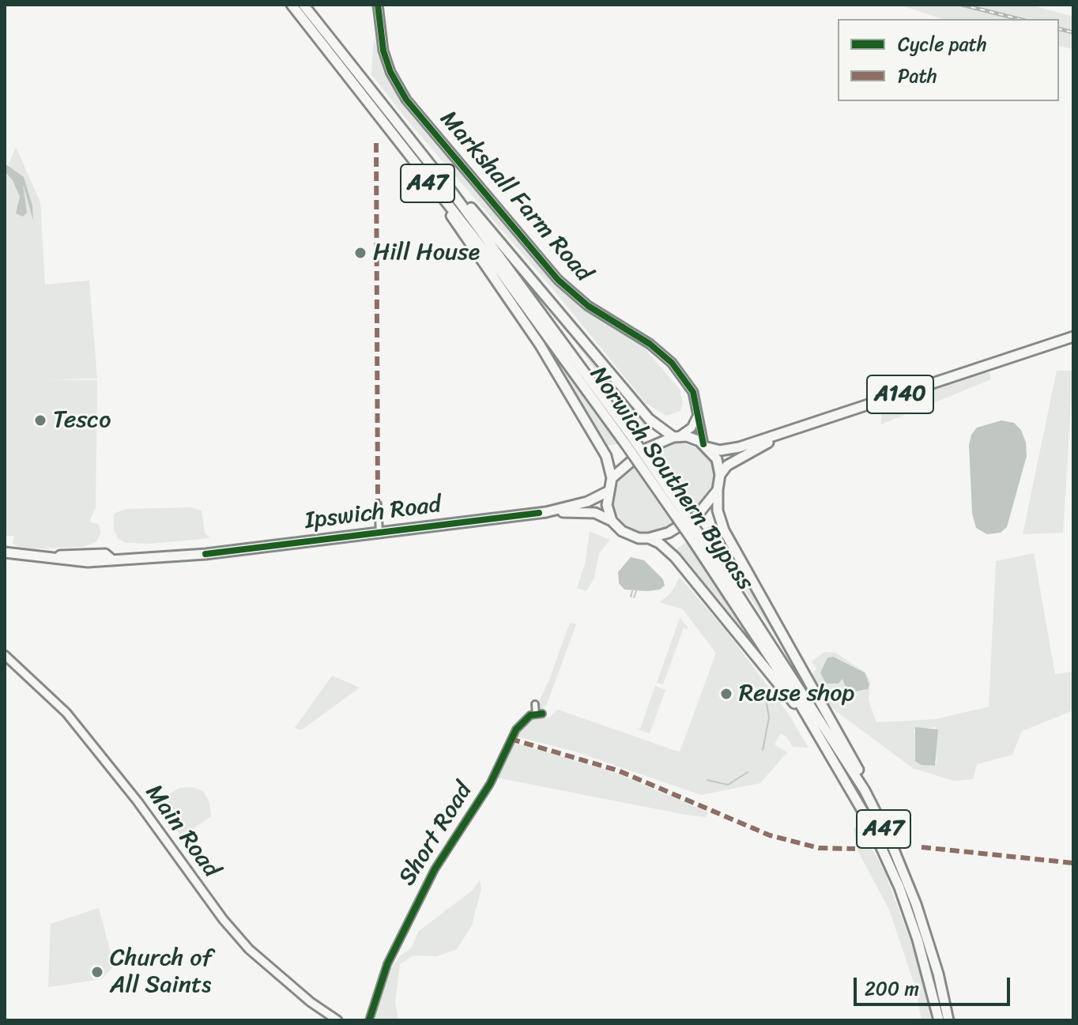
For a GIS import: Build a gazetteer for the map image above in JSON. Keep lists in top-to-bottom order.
{
  "streets": {
    "highway": [
      "A47",
      "A140",
      "Norwich Southern Bypass",
      "Ipswich Road"
    ],
    "street": ["Markshall Farm Road", "Main Road", "Short Road"]
  },
  "crossings": [
    ["A47", "Markshall Farm Road"],
    ["A47", "A140"],
    ["A47", "Norwich Southern Bypass"],
    ["A47", "Ipswich Road"],
    ["Markshall Farm Road", "A140"],
    ["Markshall Farm Road", "Ipswich Road"],
    ["A140", "Ipswich Road"]
  ],
  "places": [
    "Hill House",
    "Tesco",
    "Reuse shop",
    "Church of All Saints"
  ],
  "legend": ["Cycle path", "Path"],
  "scale_bar": "200 m"
}
